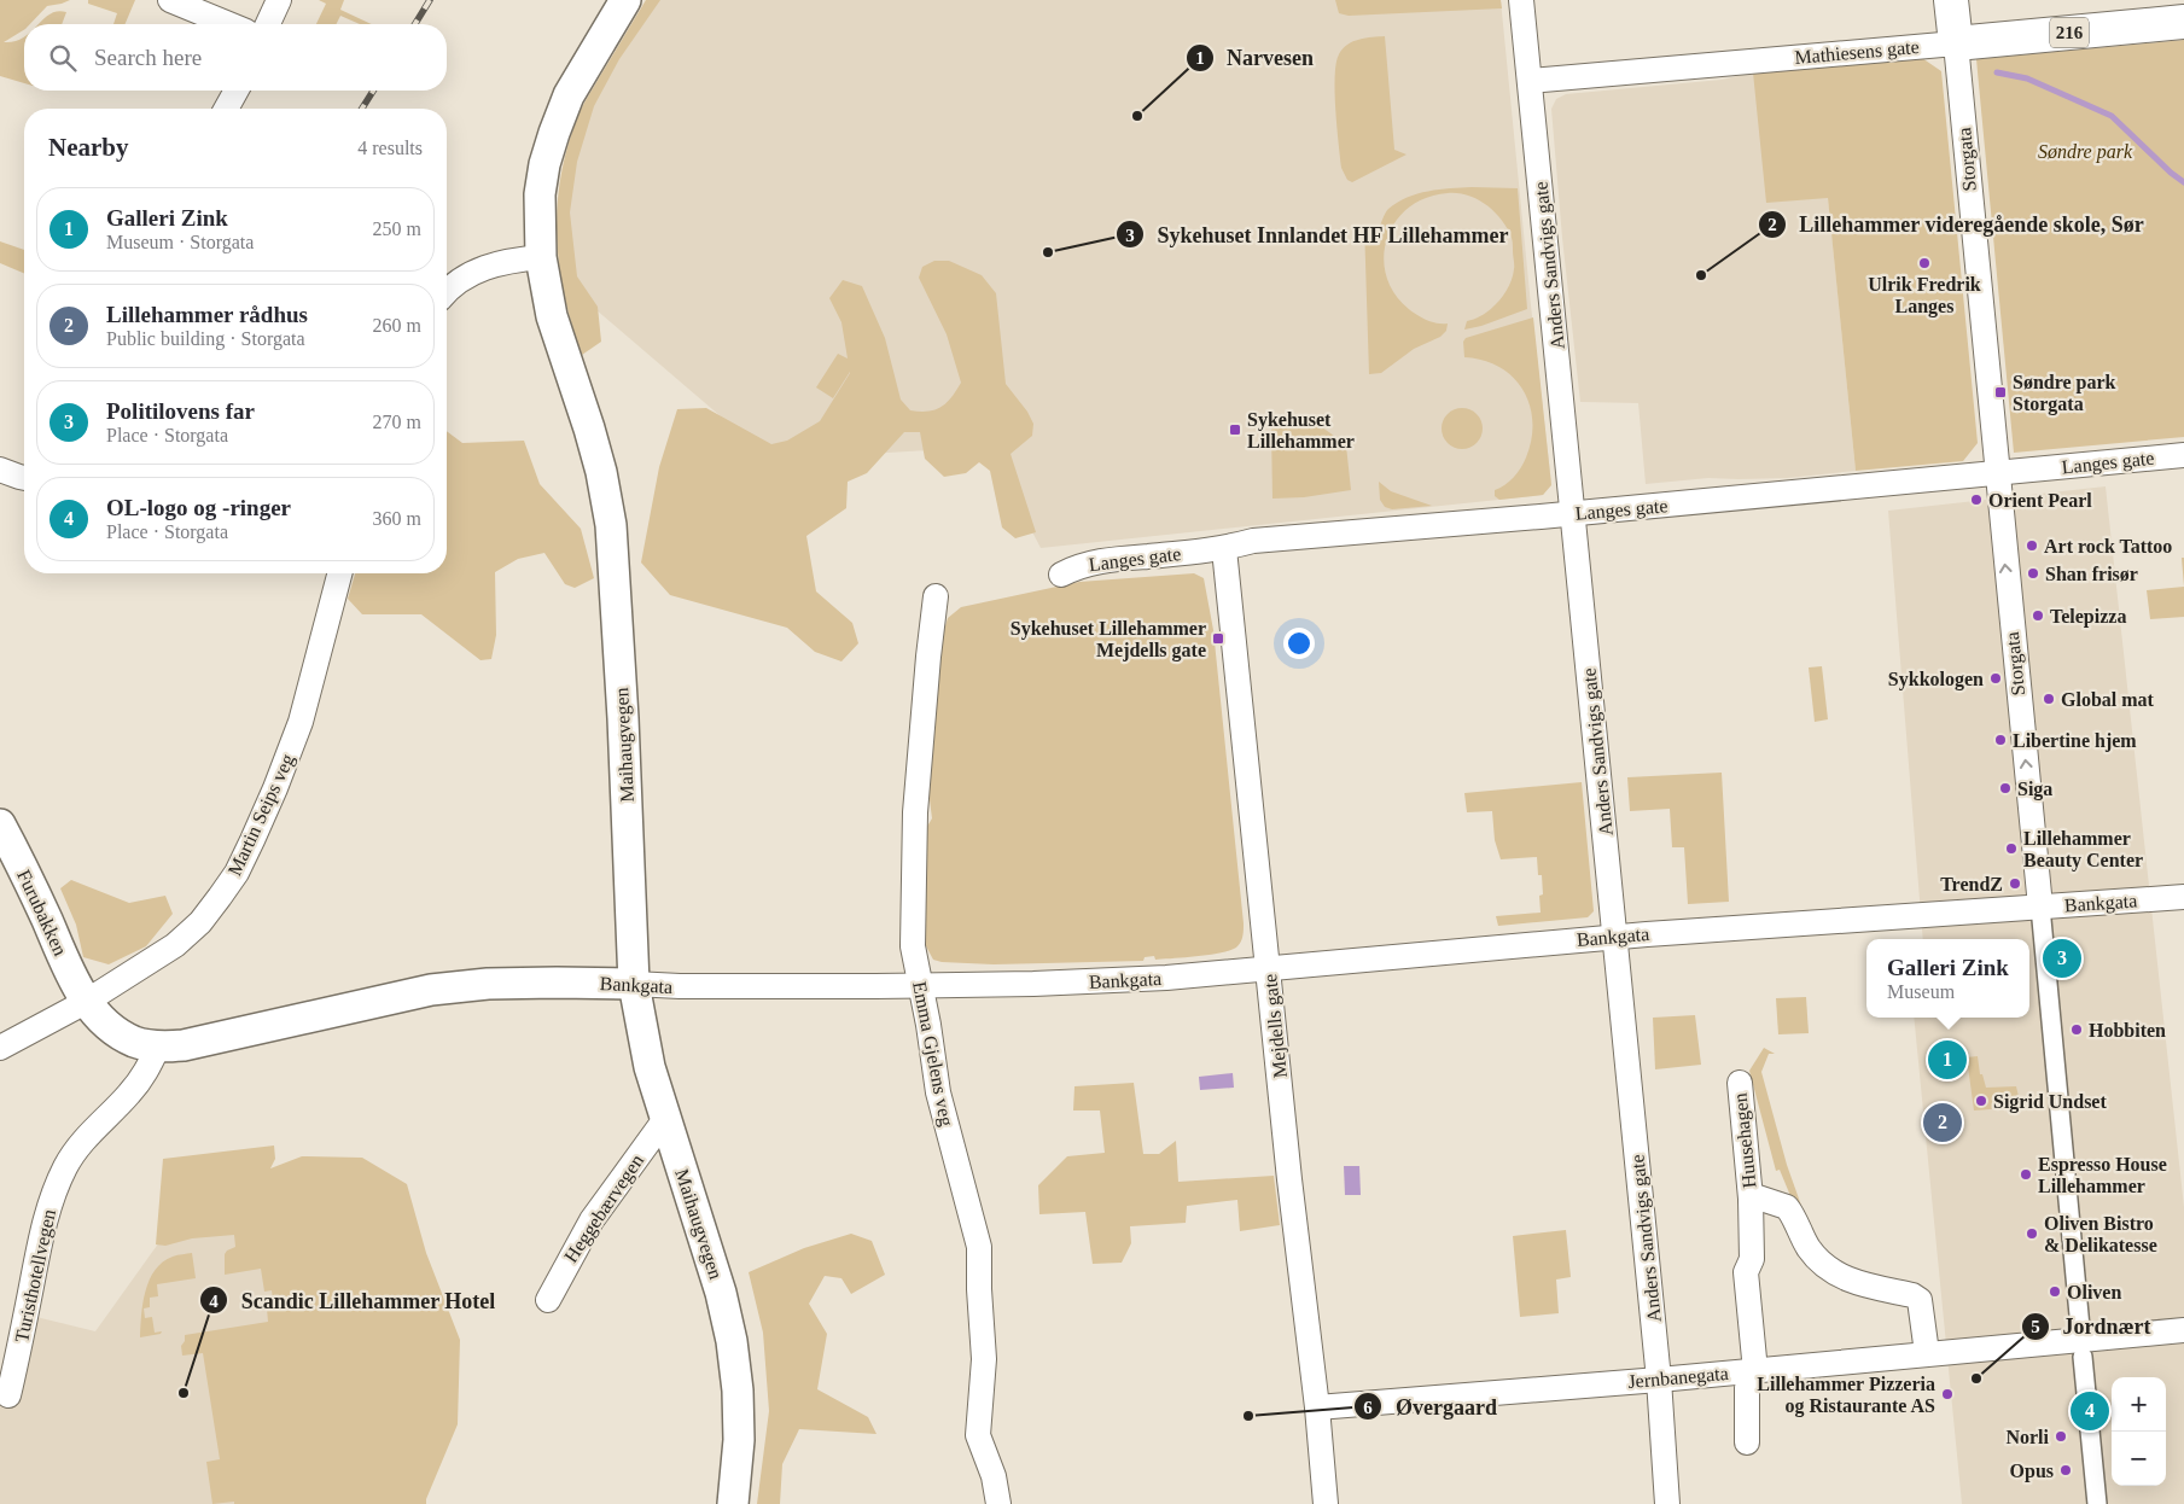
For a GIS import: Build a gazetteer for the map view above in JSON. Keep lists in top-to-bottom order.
{
  "streets": {
    "main road": ["216", "Mathiesens gate", "Storgata"],
    "street": [
      "Anders Sandvigs gate",
      "Langes gate",
      "Maihaugvegen",
      "Martin Seips veg",
      "Bankgata",
      "Furubakken",
      "Mejdells gate",
      "Emma Gjelens veg",
      "Huusehagen",
      "Heggebærvegen",
      "Turisthotellvegen",
      "Jernbanegata"
    ]
  },
  "crossings": [
    ["Mathiesens gate", "Storgata"],
    ["Mathiesens gate", "Anders Sandvigs gate"],
    ["Storgata", "Langes gate"],
    ["Storgata", "Bankgata"],
    ["Storgata", "Jernbanegata"],
    ["Anders Sandvigs gate", "Langes gate"],
    ["Anders Sandvigs gate", "Bankgata"],
    ["Anders Sandvigs gate", "Jernbanegata"],
    ["Langes gate", "Mejdells gate"],
    ["Maihaugvegen", "Bankgata"],
    ["Maihaugvegen", "Heggebærvegen"],
    ["Martin Seips veg", "Bankgata"],
    ["Martin Seips veg", "Furubakken"],
    ["Bankgata", "Furubakken"],
    ["Bankgata", "Mejdells gate"],
    ["Bankgata", "Emma Gjelens veg"],
    ["Bankgata", "Turisthotellvegen"],
    ["Mejdells gate", "Jernbanegata"],
    ["Huusehagen", "Jernbanegata"]
  ],
  "parks": ["Søndre park"],
  "places": {
    "other": [
      "Narvesen",
      "Sykehuset Innlandet HF Lillehammer",
      "Ulrik Fredrik Langes",
      "Lillehammer videregående skole, Sør",
      "Orient Pearl",
      "Art rock Tattoo",
      "Shan frisør",
      "Telepizza",
      "Sykkologen",
      "Global mat",
      "Libertine hjem",
      "Siga",
      "Lillehammer Beauty Center",
      "TrendZ",
      "Hobbiten",
      "Sigrid Undset",
      "Espresso House Lillehammer",
      "Oliven Bistro & Delikatesse",
      "Oliven",
      "Jordnært",
      "Scandic Lillehammer Hotel",
      "Lillehammer Pizzeria og Ristaurante AS",
      "Øvergaard",
      "Norli",
      "Opus"
    ],
    "transit": ["Søndre park Storgata", "Sykehuset Lillehammer", "Sykehuset Lillehammer Mejdells gate"]
  },
  "page": {
    "search": "Search here",
    "heading": ["Nearby", "4 results"],
    "list": [
      {
        "mark": "1",
        "name": "Galleri Zink",
        "note": "Museum · Storgata",
        "value": "250 m"
      },
      {
        "mark": "2",
        "name": "Lillehammer rådhus",
        "note": "Public building · Storgata",
        "value": "260 m"
      },
      {
        "mark": "3",
        "name": "Politilovens far",
        "note": "Place · Storgata",
        "value": "270 m"
      },
      {
        "mark": "4",
        "name": "OL-logo og -ringer",
        "note": "Place · Storgata",
        "value": "360 m"
      }
    ],
    "pins": [
      "3",
      "1",
      "2",
      "4"
    ],
    "popup": ["Galleri Zink", "Museum"],
    "map_buttons": ["+", "−"]
  }
}
